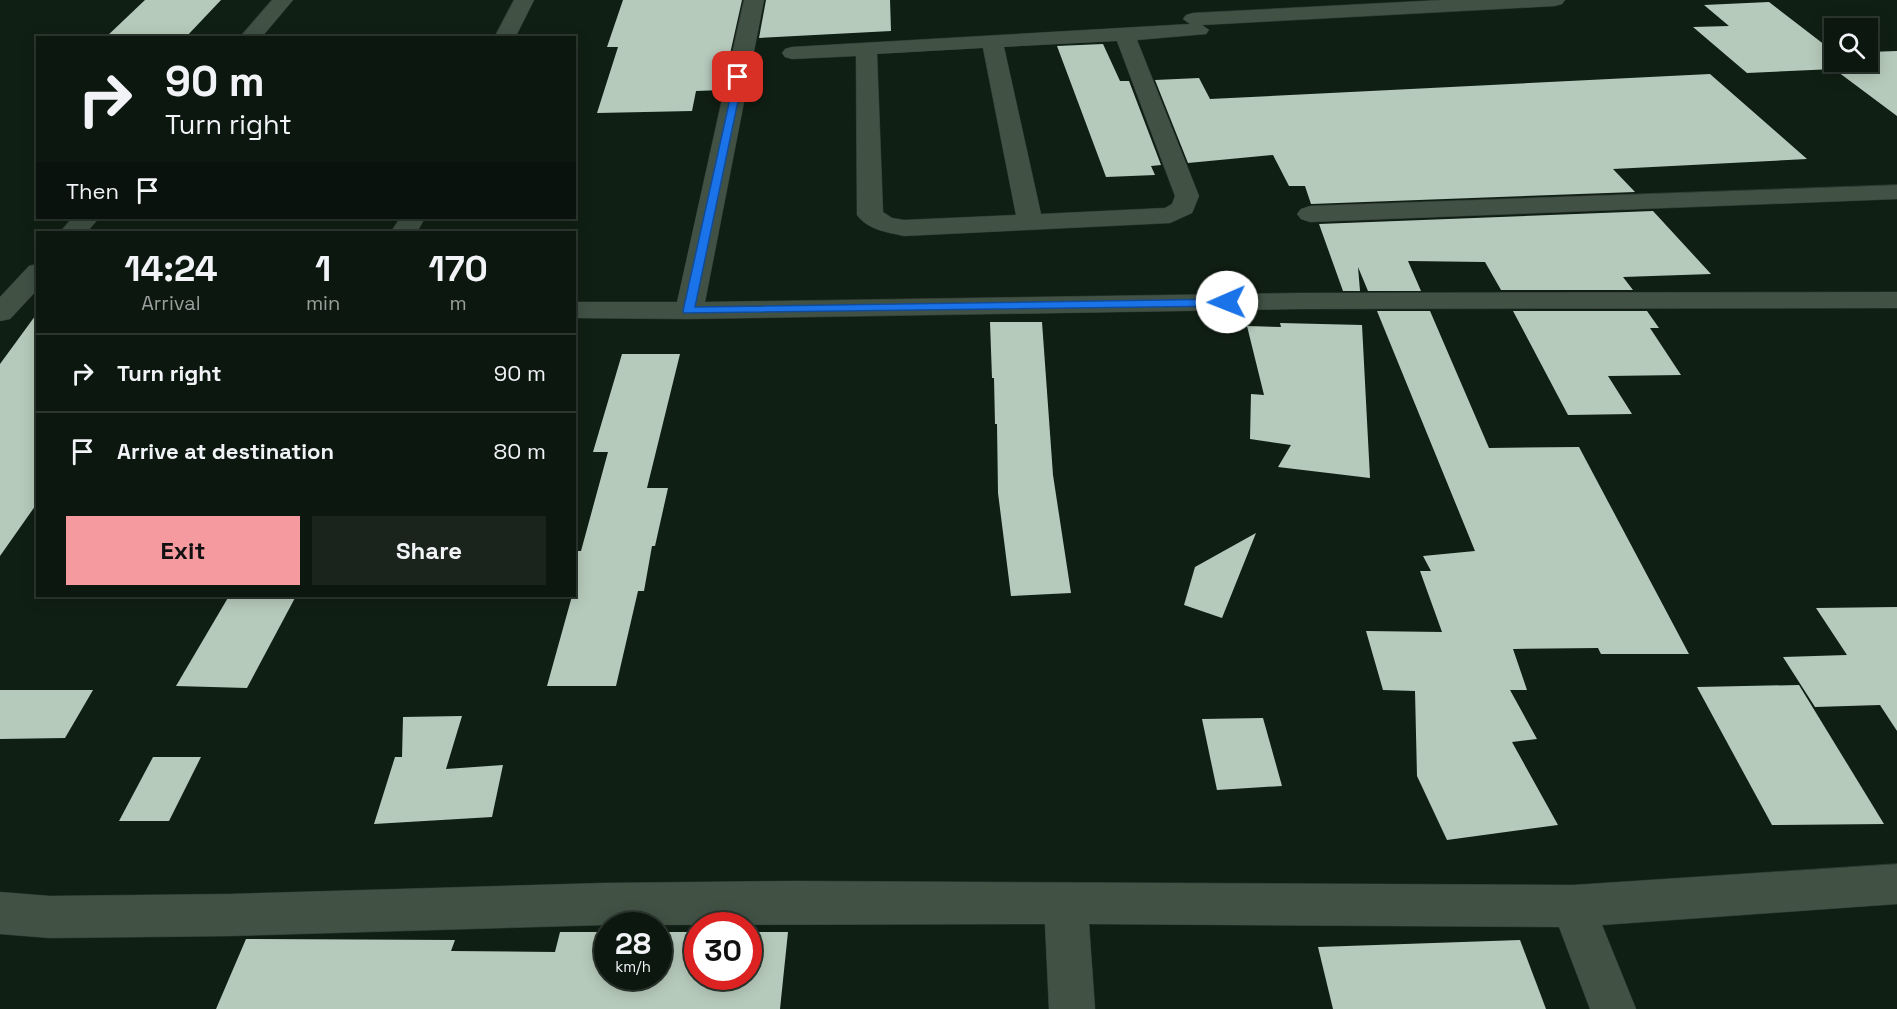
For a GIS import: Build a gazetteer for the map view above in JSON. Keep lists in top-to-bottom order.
{
  "page": {
    "turn": ["90 m", "Turn right"],
    "then": "Then",
    "eta": [
      "14:24",
      "Arrival",
      "1",
      "min",
      "170",
      "m"
    ],
    "list": [
      {
        "name": "Turn right",
        "value": "90 m"
      },
      {
        "name": "Arrive at destination",
        "value": "80 m"
      }
    ],
    "buttons": ["Exit", "Share"],
    "speed": "28 km/h",
    "limit": "30"
  }
}
